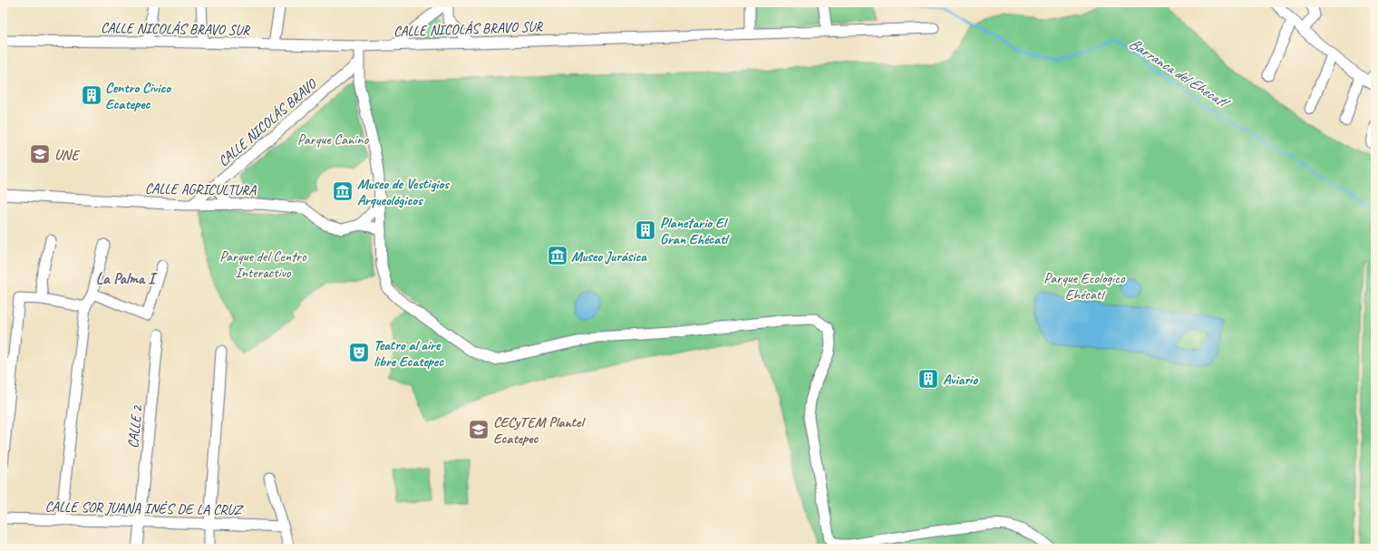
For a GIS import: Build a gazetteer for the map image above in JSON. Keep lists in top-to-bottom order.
{
  "streets": {
    "street": [
      "CALLE NICOLÁS BRAVO SUR",
      "CALLE NICOLÁS BRAVO",
      "CALLE AGRICULTURA",
      "CALLE 2",
      "CALLE SOR JUANA INÉS DE LA CRUZ"
    ]
  },
  "crossings": [
    ["CALLE NICOLÁS BRAVO", "CALLE AGRICULTURA"],
    ["CALLE 2", "CALLE SOR JUANA INÉS DE LA CRUZ"]
  ],
  "districts": ["La Palma I"],
  "water": ["Barranca del Ehecatl"],
  "parks": ["Parque Canino", "Parque del Centro Interactivo", "Parque Ecologico Ehécatl"],
  "places": {
    "building": ["Centro Civico Ecatepec", "Planetario El Gran Ehécatl", "Aviario"],
    "school or university": ["UNE", "CECyTEM Plantel Ecatepec"],
    "museum": ["Museo de Vestigios Arqueológicos", "Museo Jurásica"],
    "theatre": ["Teatro al aire libre Ecatepec"]
  }
}
